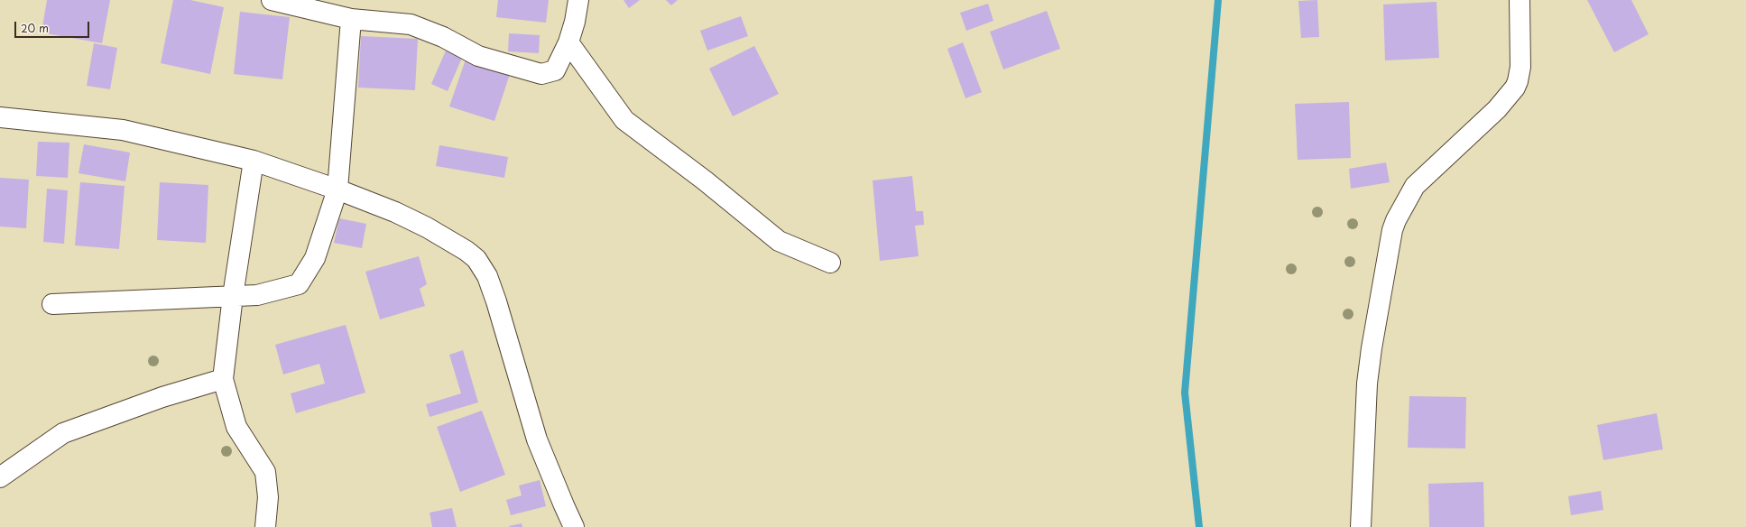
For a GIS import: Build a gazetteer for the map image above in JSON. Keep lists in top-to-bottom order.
{
  "scale_bar": "20 m"
}
